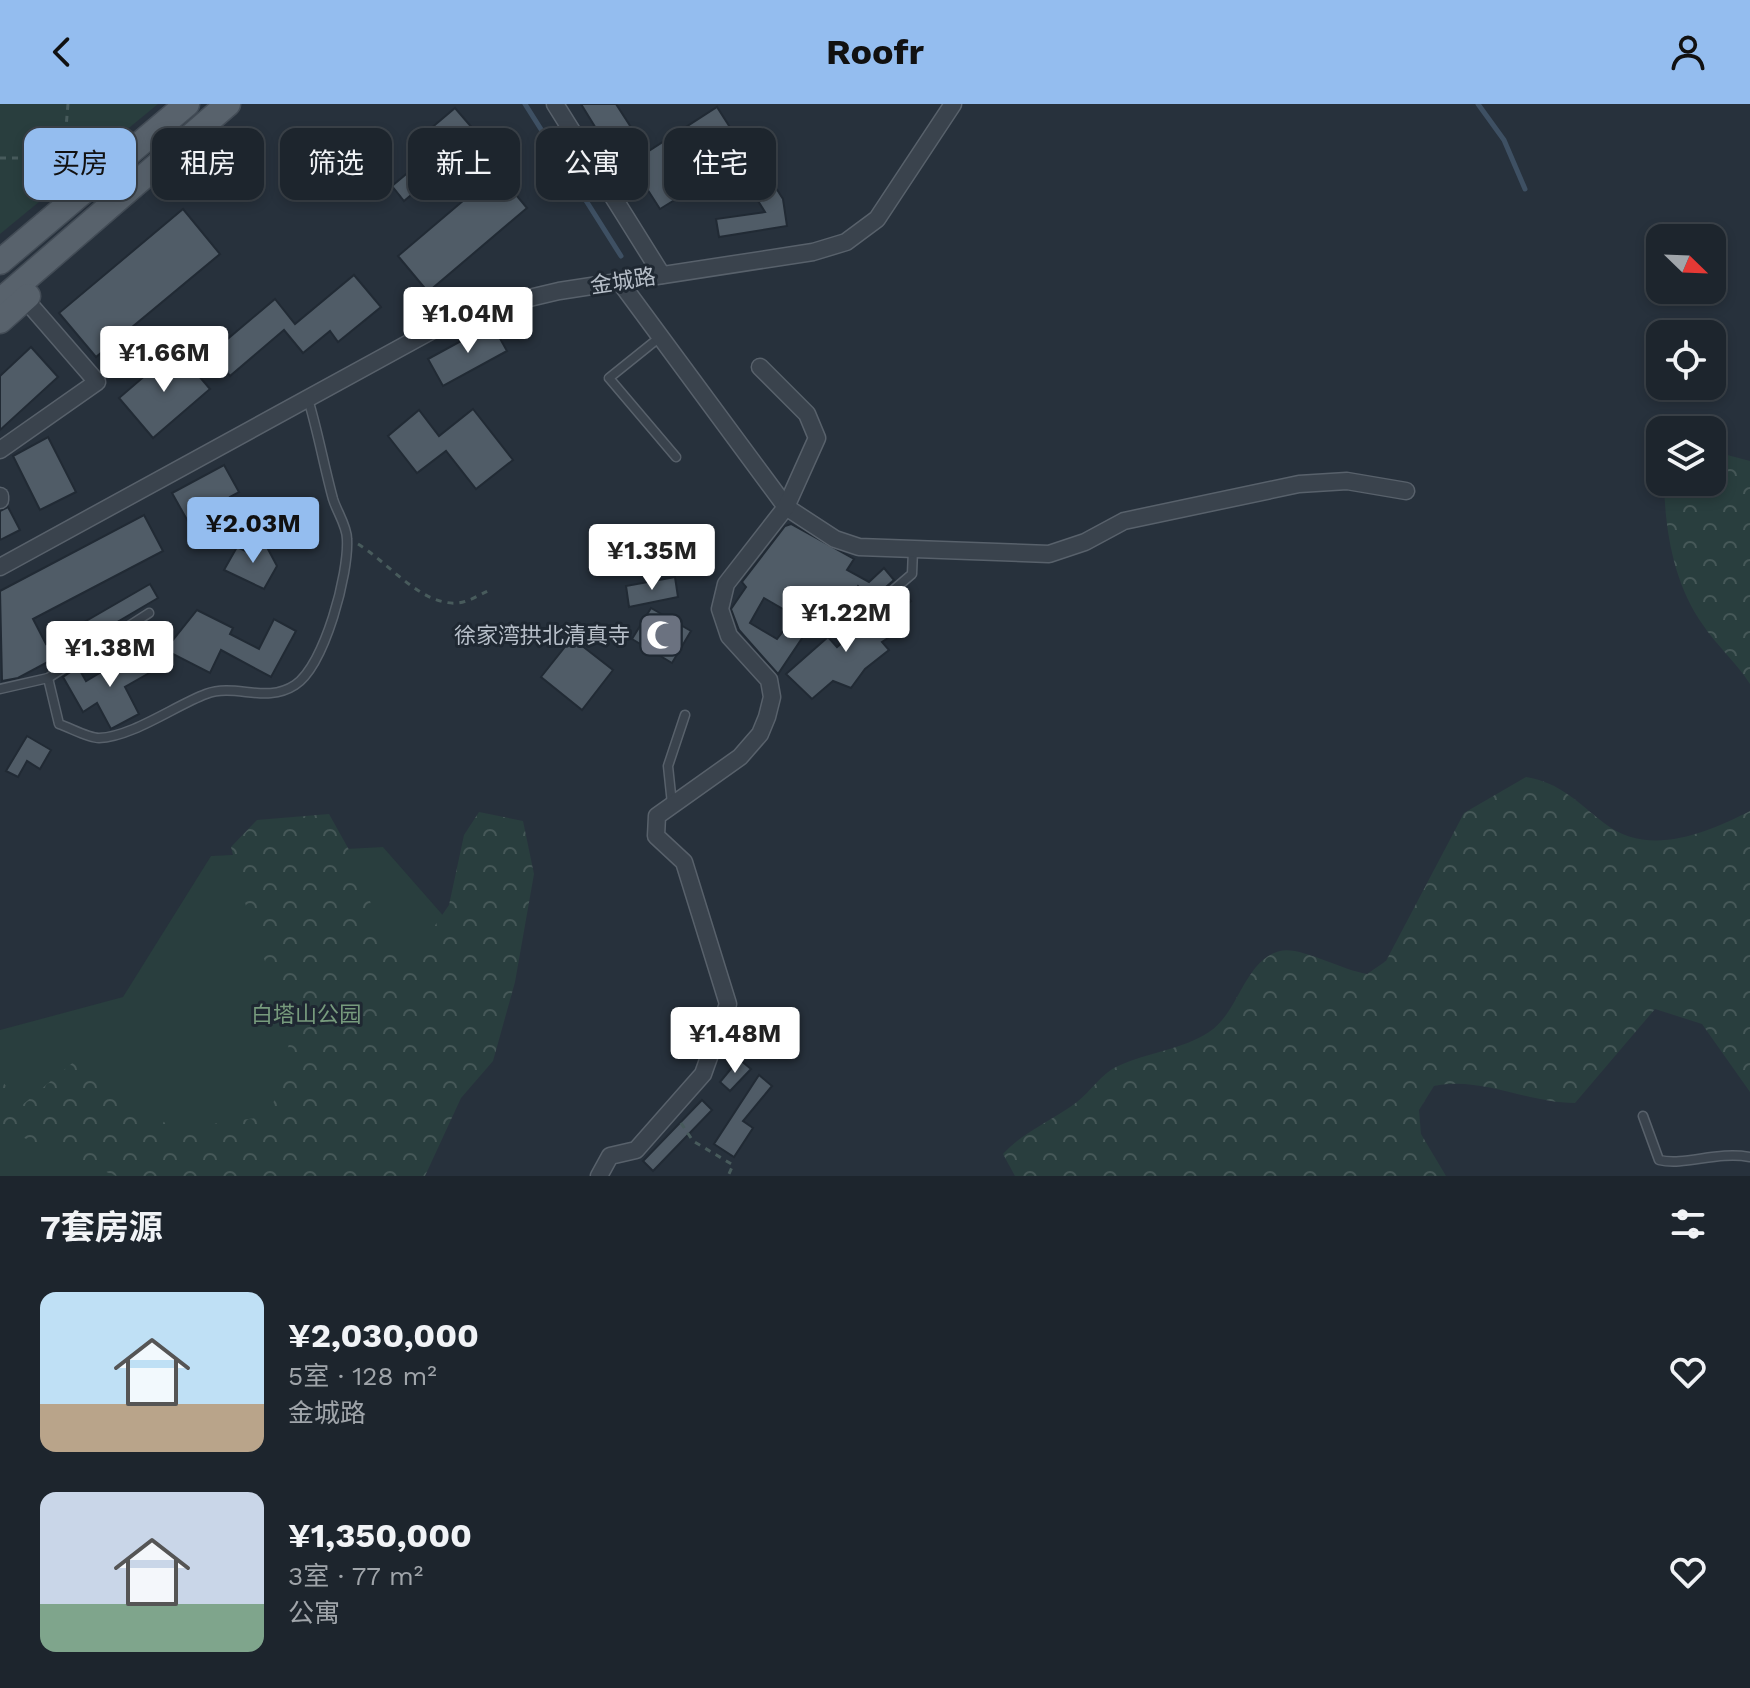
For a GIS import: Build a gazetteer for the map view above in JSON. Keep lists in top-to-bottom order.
{
  "streets": {
    "street": ["金城路"]
  },
  "parks": ["白塔山公园"],
  "places": {
    "mosque": ["徐家湾拱北清真寺"]
  },
  "north": "bottom right",
  "page": {
    "header": "Roofr",
    "chip": [
      "买房",
      "租房",
      "筛选",
      "新上",
      "公寓",
      "住宅"
    ],
    "price": [
      "¥1.04M",
      "¥1.66M",
      "¥2.03M",
      "¥1.35M",
      "¥1.22M",
      "¥1.38M",
      "¥1.48M"
    ],
    "heading": "7套房源",
    "list": [
      {
        "name": "¥2,030,000",
        "note": "5室 · 128 m² · 金城路"
      },
      {
        "name": "¥1,350,000",
        "note": "3室 · 77 m² · 公寓"
      }
    ]
  }
}
